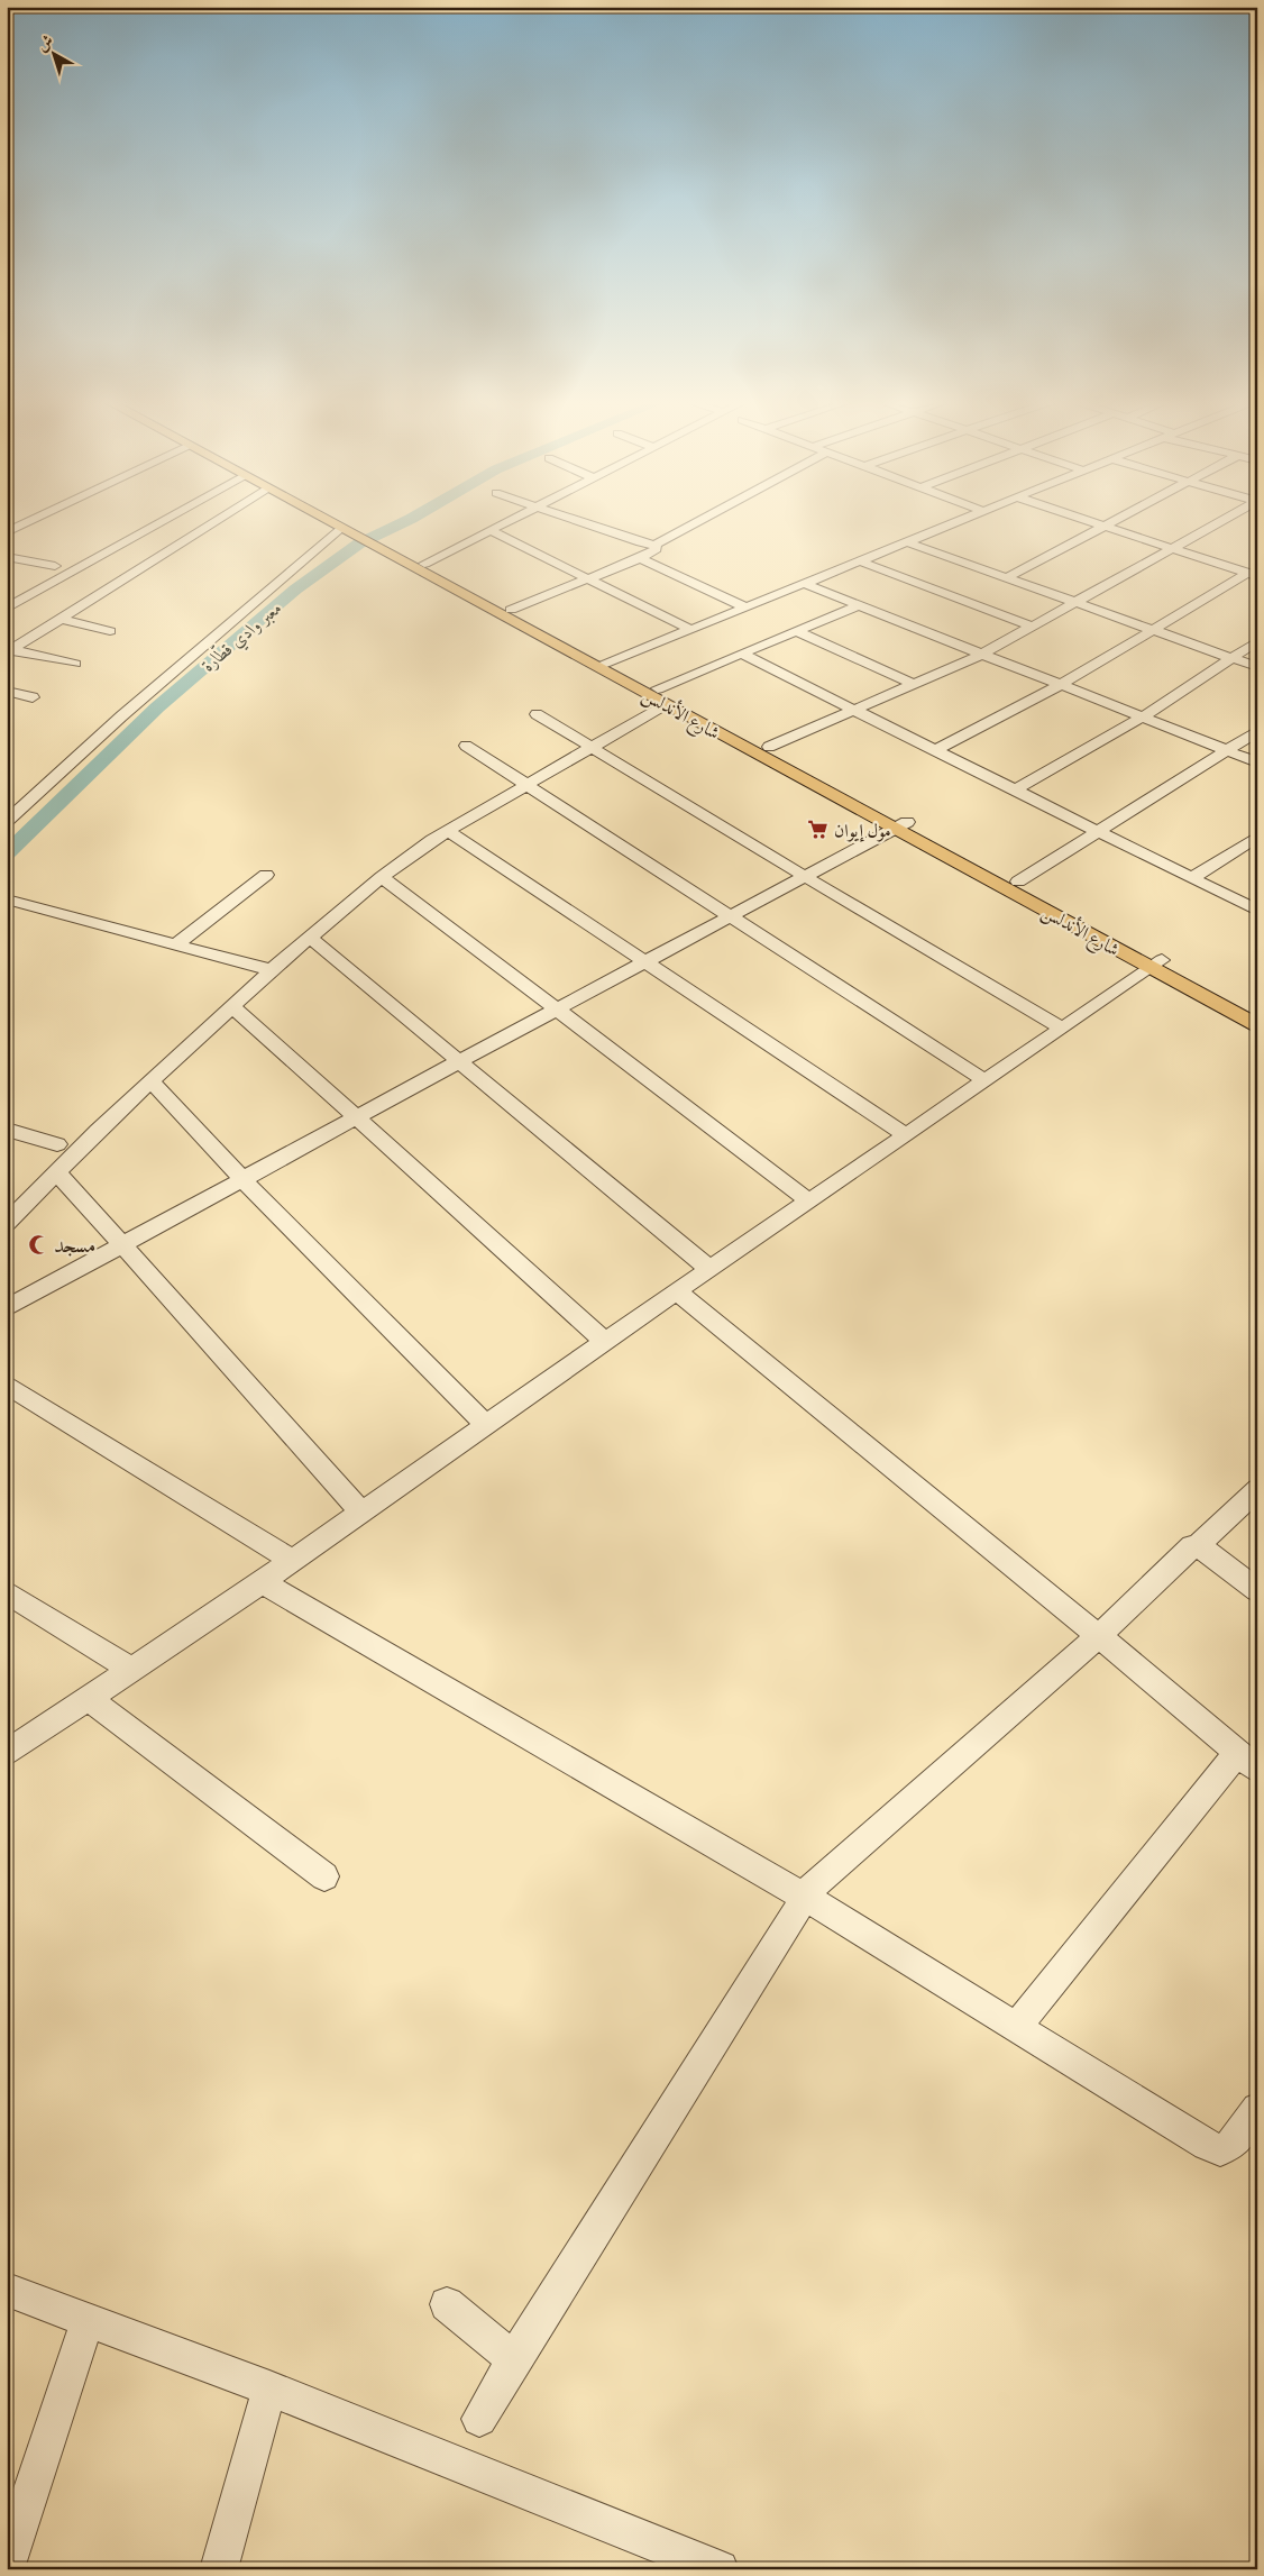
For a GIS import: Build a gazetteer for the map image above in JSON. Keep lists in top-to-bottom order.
{
  "streets": {
    "main road": ["شارع الأندلس"]
  },
  "water": ["معبر وادي قطّارة"],
  "places": {
    "supermarket": ["مول إيوان"],
    "mosque": ["مسجد"]
  },
  "north": "top left"
}
